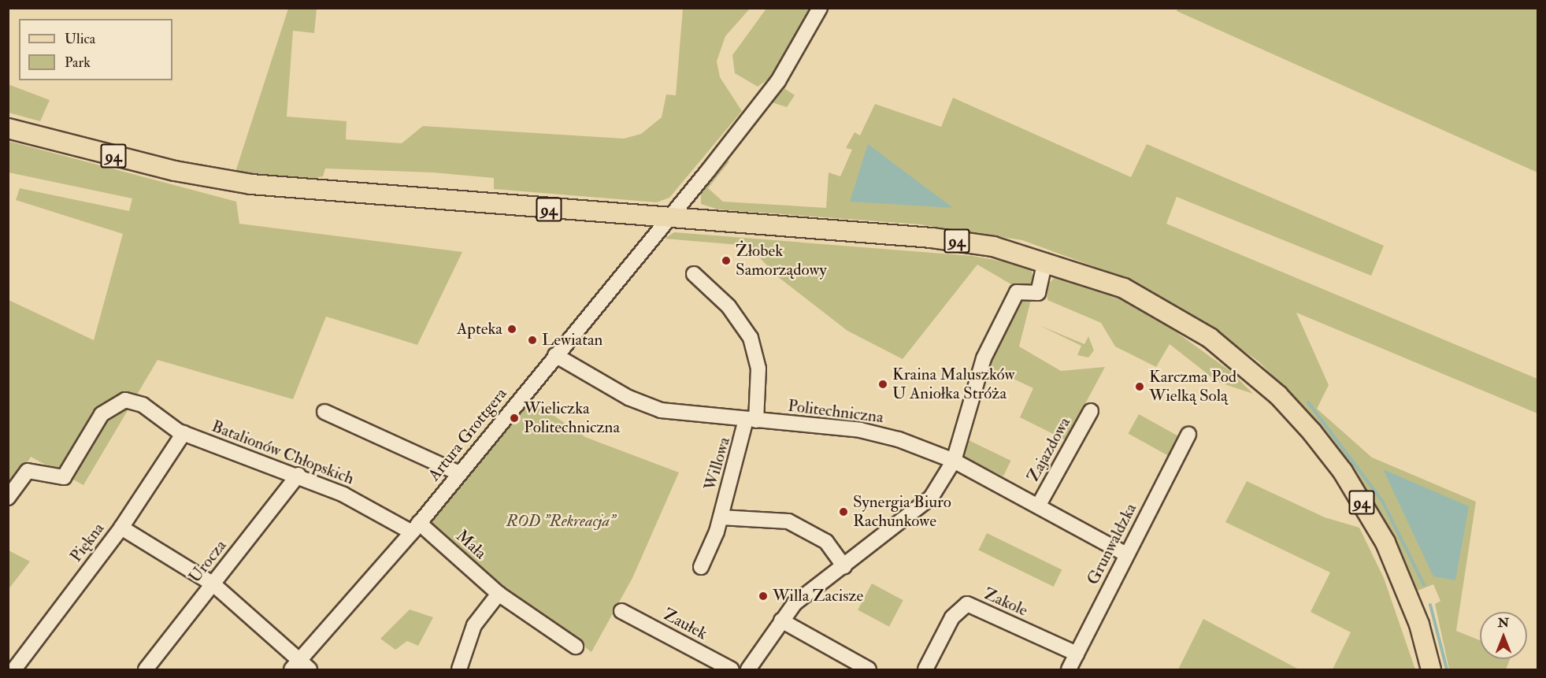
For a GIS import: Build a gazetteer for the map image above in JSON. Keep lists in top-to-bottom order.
{
  "streets": {
    "main road": ["94"],
    "street": [
      "Politechniczna",
      "Artura Grottgera",
      "Zajazdowa",
      "Batalionów Chłopskich",
      "Willowa",
      "Piękna",
      "Grunwaldzka",
      "Mała",
      "Urocza",
      "Zakole",
      "Zaułek"
    ]
  },
  "crossings": [
    ["94", "Artura Grottgera"],
    ["Politechniczna", "Artura Grottgera"],
    ["Politechniczna", "Zajazdowa"],
    ["Politechniczna", "Willowa"],
    ["Politechniczna", "Grunwaldzka"],
    ["Artura Grottgera", "Batalionów Chłopskich"],
    ["Artura Grottgera", "Mała"],
    ["Batalionów Chłopskich", "Piękna"],
    ["Batalionów Chłopskich", "Mała"],
    ["Batalionów Chłopskich", "Urocza"],
    ["Grunwaldzka", "Zakole"]
  ],
  "parks": ["ROD \"Rekreacja\""],
  "places": [
    "Żłobek Samorządowy",
    "Apteka",
    "Lewiatan",
    "Kraina Maluszków U Aniołka Stróża",
    "Karczma Pod Wielką Solą",
    "Wieliczka Politechniczna",
    "Synergia Biuro Rachunkowe",
    "Willa Zacisze"
  ],
  "legend": ["Ulica", "Park"],
  "north": "top"
}
